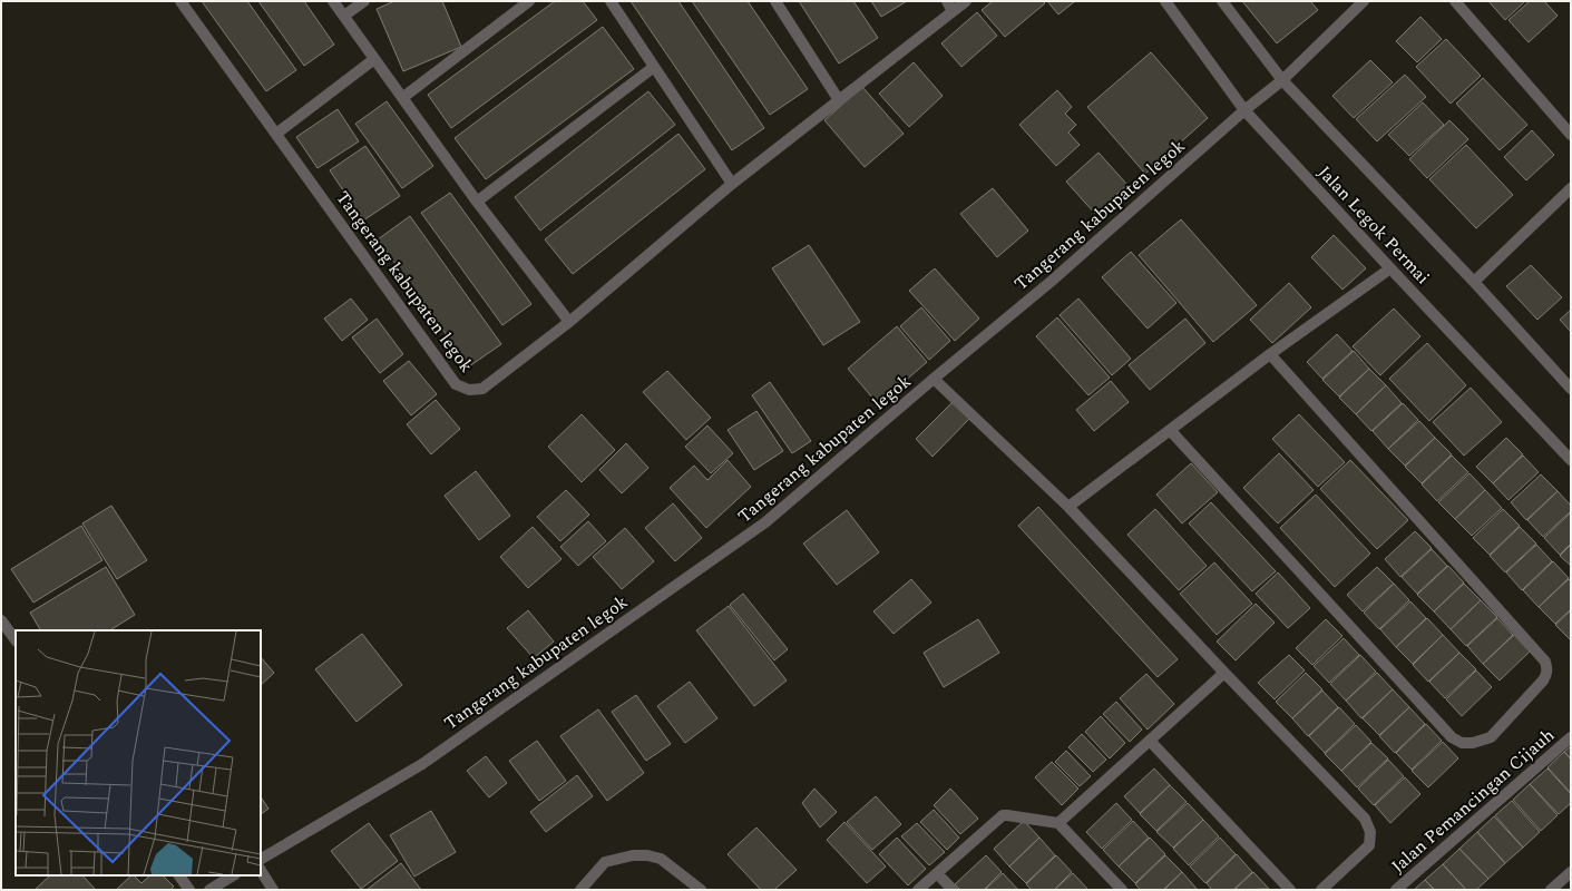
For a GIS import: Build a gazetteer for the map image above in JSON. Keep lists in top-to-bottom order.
{
  "streets": {
    "street": ["Tangerang kabupaten legok", "Jalan Legok Permai", "Jalan Pemancingan Cijauh"]
  },
  "crossings": [
    ["Tangerang kabupaten legok", "Jalan Legok Permai"]
  ]
}
